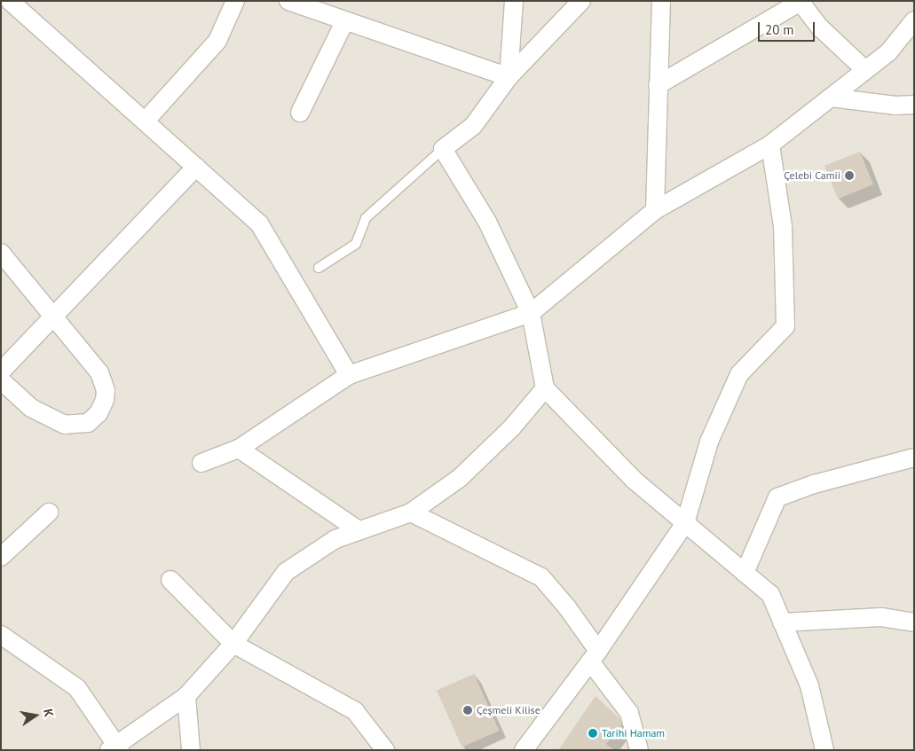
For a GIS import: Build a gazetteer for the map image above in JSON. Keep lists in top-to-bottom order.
{
  "places": ["Çelebi Camii", "Çeşmeli Kilise", "Tarihi Hamam"],
  "scale_bar": "20 m",
  "north": "right"
}
